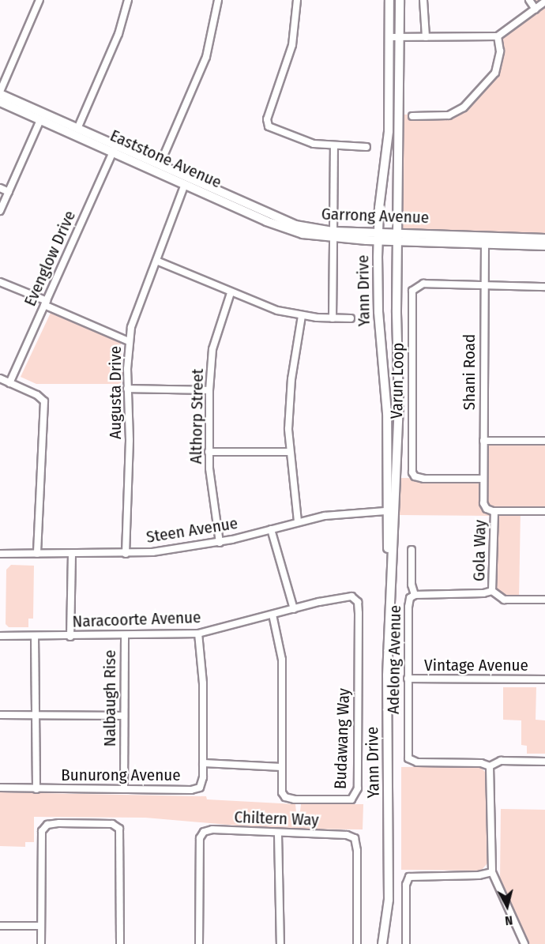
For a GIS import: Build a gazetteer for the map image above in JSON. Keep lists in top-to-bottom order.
{
  "streets": {
    "street": [
      "Eaststone Avenue",
      "Garrong Avenue",
      "Evenglow Drive",
      "Yann Drive",
      "Shani Road",
      "Varun Loop",
      "Augusta Drive",
      "Althorp Street",
      "Steen Avenue",
      "Gola Way",
      "Naracoorte Avenue",
      "Adelong Avenue",
      "Vintage Avenue",
      "Nalbaugh Rise",
      "Budawang Way",
      "Bunurong Avenue",
      "Chiltern Way"
    ]
  },
  "crossings": [
    ["Eaststone Avenue", "Garrong Avenue"],
    ["Eaststone Avenue", "Evenglow Drive"],
    ["Eaststone Avenue", "Augusta Drive"],
    ["Garrong Avenue", "Yann Drive"],
    ["Garrong Avenue", "Shani Road"],
    ["Yann Drive", "Steen Avenue"],
    ["Shani Road", "Varun Loop"],
    ["Shani Road", "Gola Way"],
    ["Augusta Drive", "Steen Avenue"],
    ["Althorp Street", "Steen Avenue"],
    ["Naracoorte Avenue", "Nalbaugh Rise"],
    ["Naracoorte Avenue", "Budawang Way"],
    ["Naracoorte Avenue", "Bunurong Avenue"],
    ["Adelong Avenue", "Vintage Avenue"],
    ["Nalbaugh Rise", "Bunurong Avenue"]
  ],
  "north": "bottom"
}
